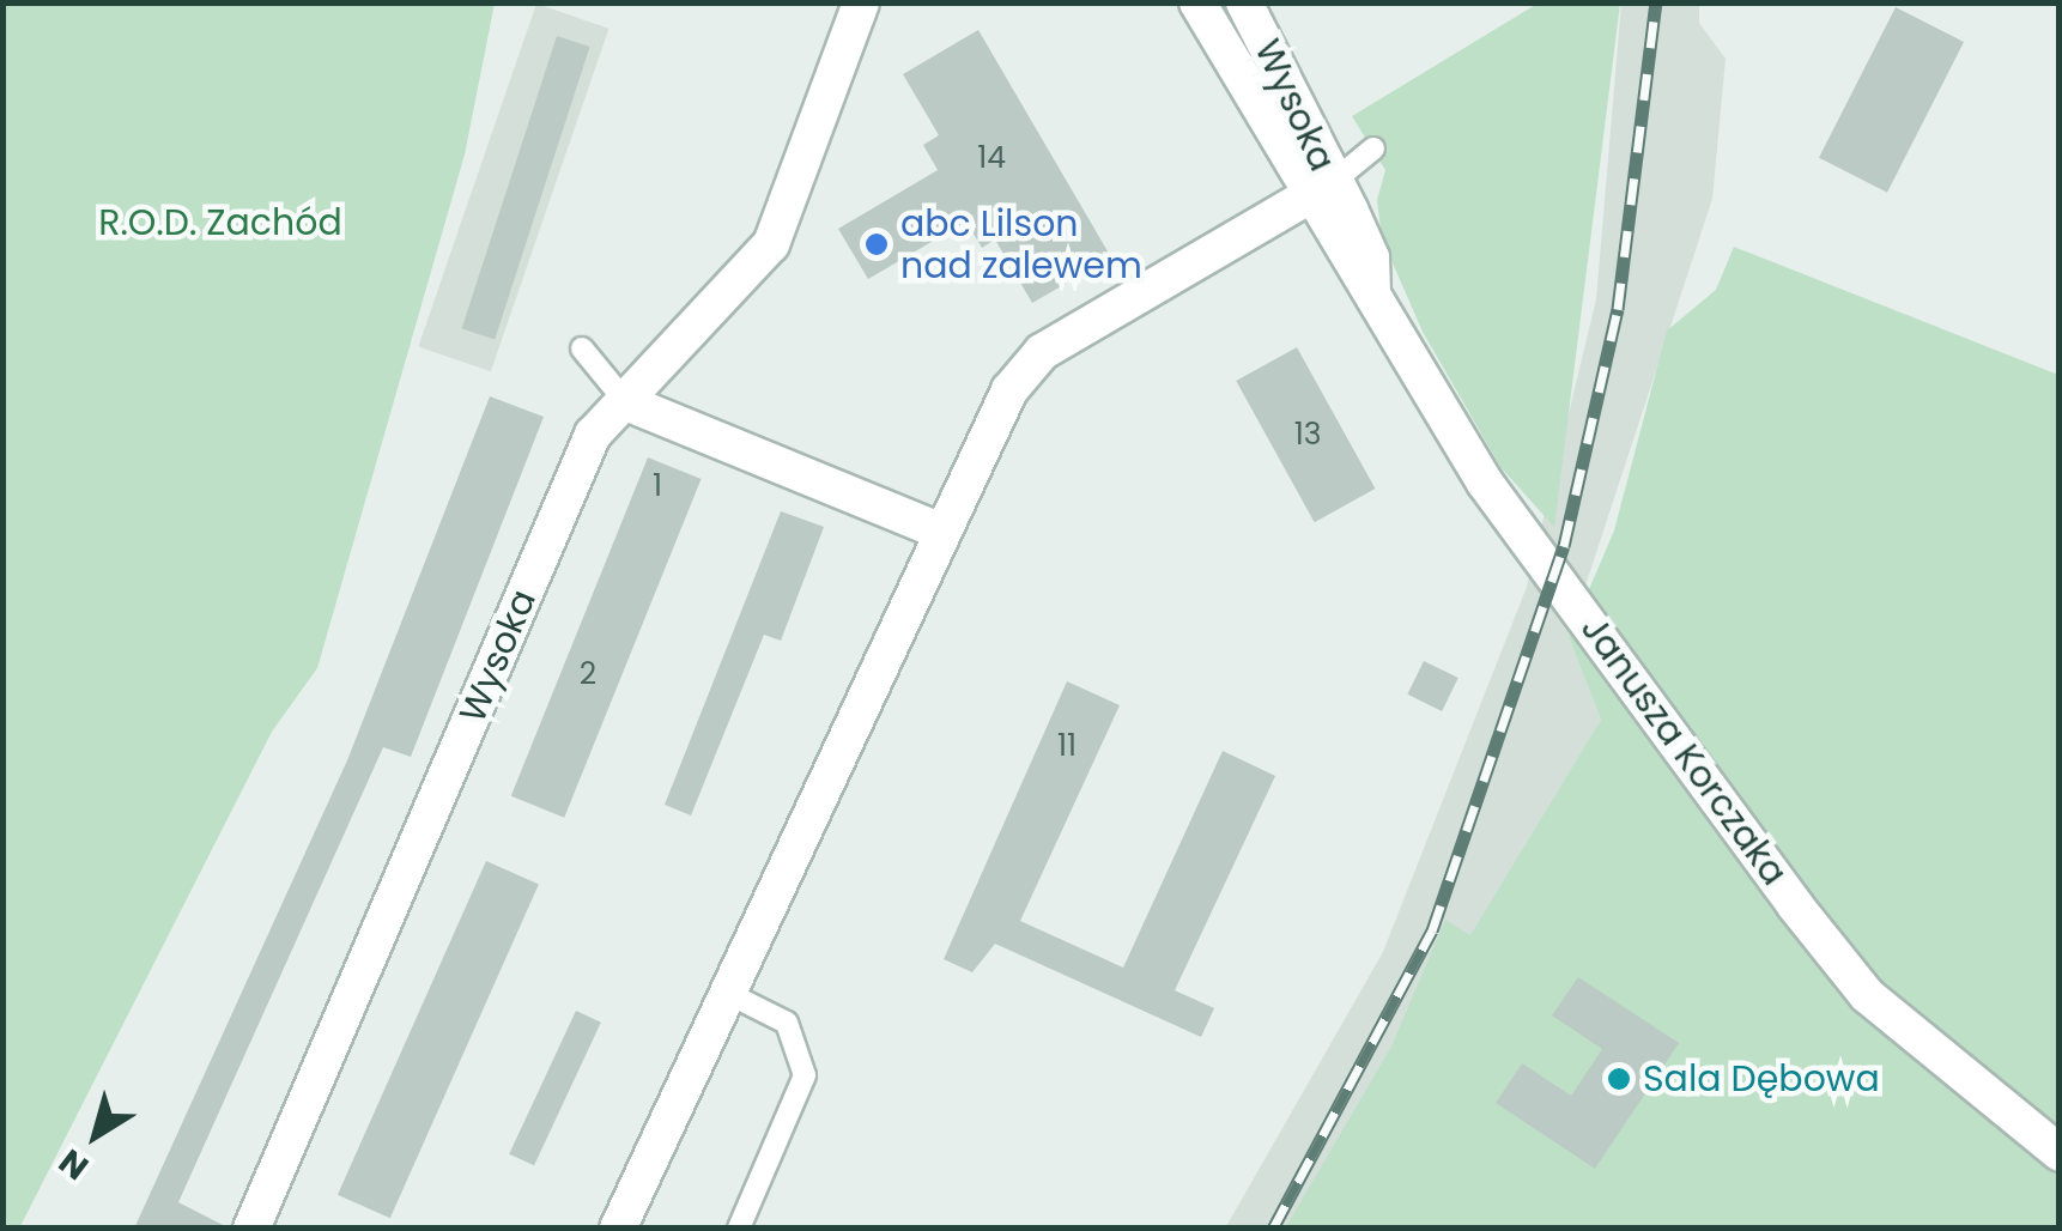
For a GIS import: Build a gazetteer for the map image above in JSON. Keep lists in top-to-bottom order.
{
  "streets": {
    "street": ["Wysoka", "Janusza Korczaka"]
  },
  "crossings": [
    ["Wysoka", "Janusza Korczaka"]
  ],
  "parks": ["R.O.D. Zachód"],
  "places": ["abc Lilson nad zalewem", "Sala Dębowa"],
  "house_numbers": [
    "14",
    "13",
    "1",
    "2",
    "11"
  ],
  "north": "bottom left"
}
